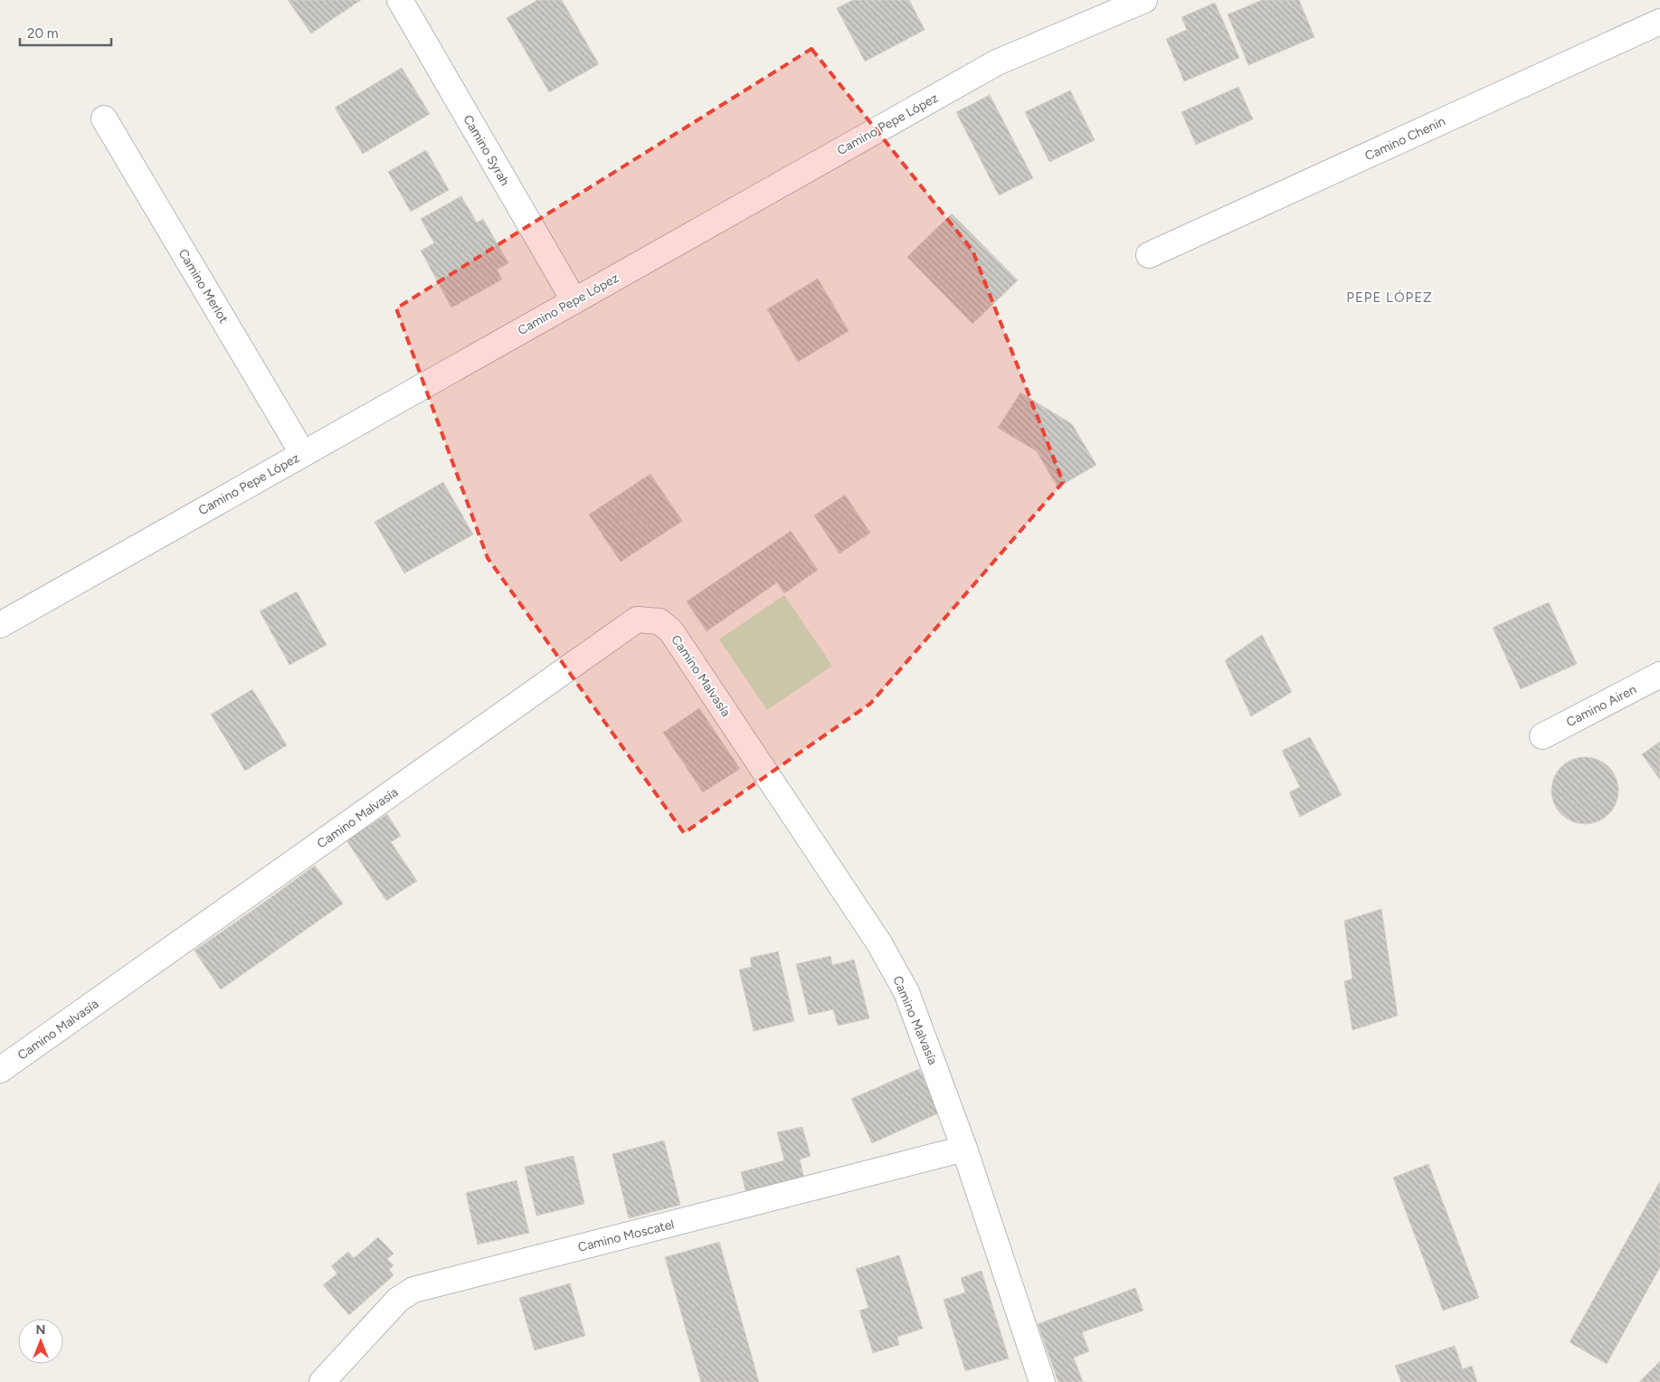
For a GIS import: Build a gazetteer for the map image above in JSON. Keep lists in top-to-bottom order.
{
  "streets": {
    "street": [
      "Camino Pepe López",
      "Camino Chenin",
      "Camino Syrah",
      "Camino Merlot",
      "Camino Malvasía",
      "Camino Airen",
      "Camino Moscatel"
    ]
  },
  "crossings": [
    ["Camino Pepe López", "Camino Syrah"],
    ["Camino Pepe López", "Camino Merlot"],
    ["Camino Malvasía", "Camino Moscatel"]
  ],
  "districts": ["PEPE LÓPEZ"],
  "scale_bar": "20 m",
  "north": "top"
}
